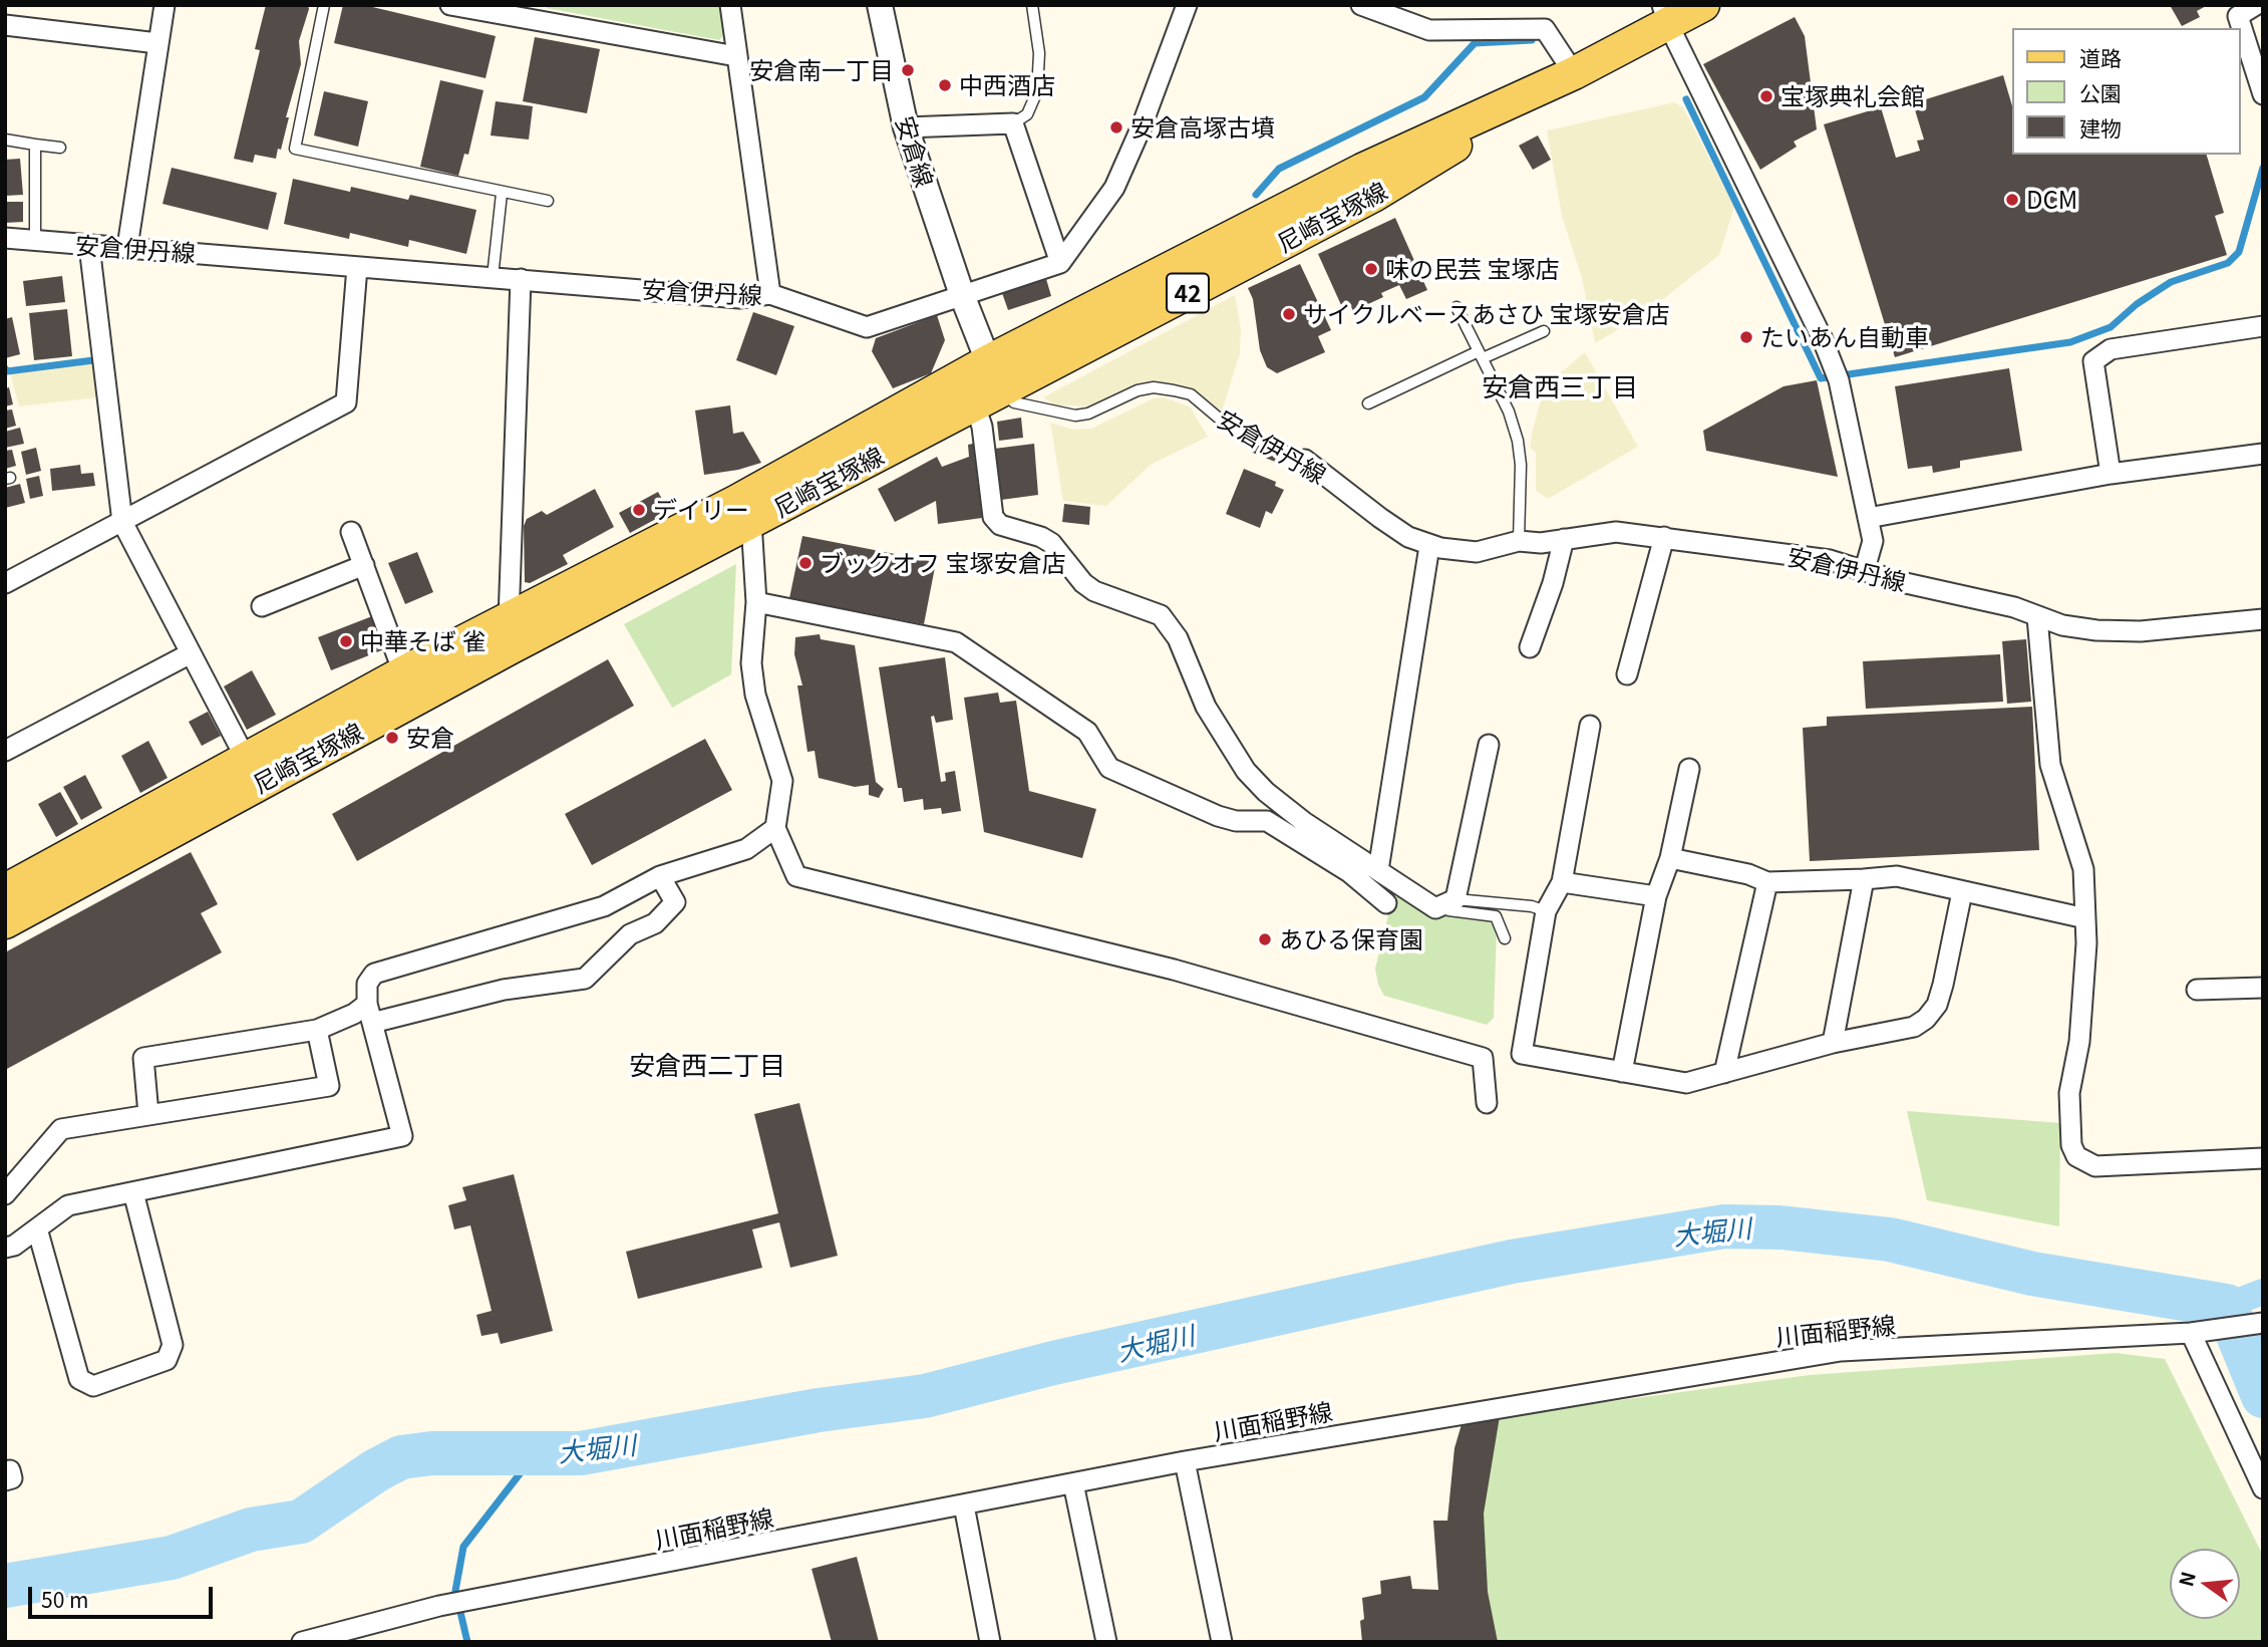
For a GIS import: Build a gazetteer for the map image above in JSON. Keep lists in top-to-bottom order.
{
  "streets": {
    "main road": ["尼崎宝塚線", "42"],
    "street": ["安倉線", "安倉伊丹線", "川面稲野線"]
  },
  "crossings": [
    ["安倉線", "安倉伊丹線"],
    ["尼崎宝塚線", "安倉伊丹線"]
  ],
  "districts": ["安倉西三丁目", "安倉西二丁目"],
  "water": ["大堀川"],
  "places": [
    "安倉南一丁目",
    "中西酒店",
    "宝塚典礼会館",
    "安倉高塚古墳",
    "DCM",
    "味の民芸 宝塚店",
    "サイクルベースあさひ 宝塚安倉店",
    "たいあん自動車",
    "デイリー",
    "ブックオフ 宝塚安倉店",
    "中華そば 雀",
    "安倉",
    "あひる保育園"
  ],
  "legend": ["道路", "公園", "建物"],
  "scale_bar": "50 m",
  "north": "left"
}
